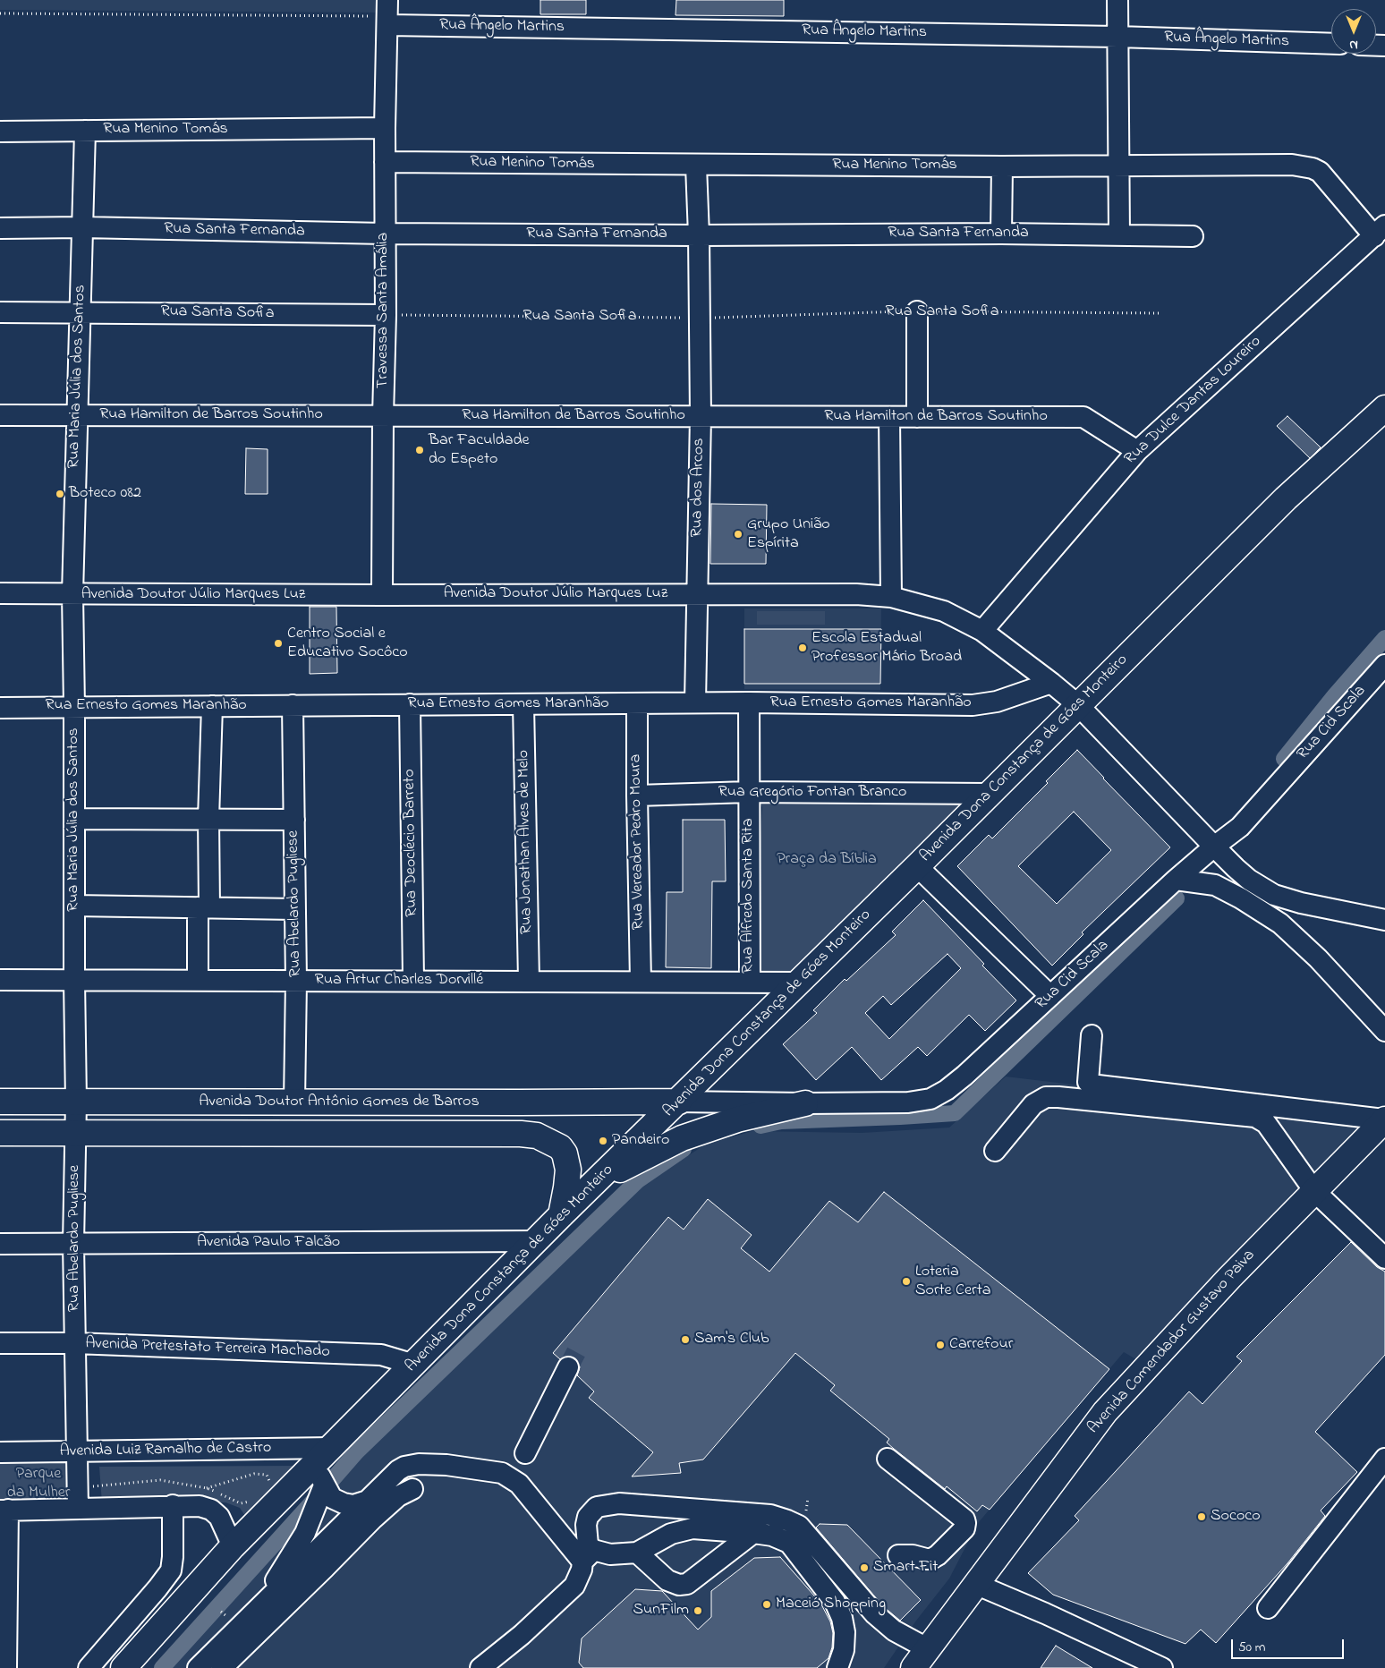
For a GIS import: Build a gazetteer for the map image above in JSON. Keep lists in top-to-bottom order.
{
  "streets": {
    "main road": ["Avenida Dona Constança de Góes Monteiro", "Avenida Doutor Antônio Gomes de Barros", "Avenida Comendador Gustavo Paiva"],
    "street": [
      "Rua Ângelo Martins",
      "Rua Menino Tomás",
      "Rua Santa Fernanda",
      "Travessa Santa Amália",
      "Rua Santa Sofia",
      "Rua Maria Júlia dos Santos",
      "Rua Dulce Dantas Loureiro",
      "Rua Hamilton de Barros Soutinho",
      "Rua dos Arcos",
      "Avenida Doutor Júlio Marques Luz",
      "Rua Ernesto Gomes Maranhão",
      "Rua Cid Scala",
      "Rua Gregório Fontan Branco",
      "Rua Jonathan Alves de Melo",
      "Rua Vereador Pedro Moura",
      "Rua Deoclécio Barreto",
      "Rua Alfredo Santa Rita",
      "Rua Abelardo Pugliese",
      "Rua Artur Charles Dorvillé",
      "Avenida Paulo Falcão",
      "Avenida Pretestato Ferreira Machado",
      "Avenida Luiz Ramalho de Castro"
    ]
  },
  "crossings": [
    ["Rua Ângelo Martins", "Travessa Santa Amália"],
    ["Rua Menino Tomás", "Travessa Santa Amália"],
    ["Rua Menino Tomás", "Rua Maria Júlia dos Santos"],
    ["Rua Menino Tomás", "Rua Dulce Dantas Loureiro"],
    ["Rua Menino Tomás", "Rua dos Arcos"],
    ["Rua Santa Fernanda", "Travessa Santa Amália"],
    ["Rua Santa Fernanda", "Rua Maria Júlia dos Santos"],
    ["Rua Santa Fernanda", "Rua dos Arcos"],
    ["Travessa Santa Amália", "Rua Santa Sofia"],
    ["Travessa Santa Amália", "Rua Hamilton de Barros Soutinho"],
    ["Travessa Santa Amália", "Avenida Doutor Júlio Marques Luz"],
    ["Rua Santa Sofia", "Rua Maria Júlia dos Santos"],
    ["Rua Santa Sofia", "Rua dos Arcos"],
    ["Rua Maria Júlia dos Santos", "Rua Hamilton de Barros Soutinho"],
    ["Rua Maria Júlia dos Santos", "Avenida Doutor Júlio Marques Luz"],
    ["Rua Maria Júlia dos Santos", "Rua Ernesto Gomes Maranhão"],
    ["Rua Maria Júlia dos Santos", "Rua Abelardo Pugliese"],
    ["Rua Maria Júlia dos Santos", "Rua Artur Charles Dorvillé"],
    ["Rua Maria Júlia dos Santos", "Avenida Doutor Antônio Gomes de Barros"],
    ["Rua Dulce Dantas Loureiro", "Rua Hamilton de Barros Soutinho"],
    ["Rua Dulce Dantas Loureiro", "Avenida Doutor Júlio Marques Luz"],
    ["Rua Hamilton de Barros Soutinho", "Rua dos Arcos"],
    ["Rua dos Arcos", "Avenida Doutor Júlio Marques Luz"],
    ["Rua dos Arcos", "Rua Ernesto Gomes Maranhão"],
    ["Avenida Doutor Júlio Marques Luz", "Rua Ernesto Gomes Maranhão"],
    ["Avenida Doutor Júlio Marques Luz", "Rua Cid Scala"],
    ["Avenida Doutor Júlio Marques Luz", "Avenida Dona Constança de Góes Monteiro"],
    ["Rua Ernesto Gomes Maranhão", "Rua Jonathan Alves de Melo"],
    ["Rua Ernesto Gomes Maranhão", "Rua Vereador Pedro Moura"],
    ["Rua Ernesto Gomes Maranhão", "Rua Deoclécio Barreto"],
    ["Rua Ernesto Gomes Maranhão", "Rua Alfredo Santa Rita"],
    ["Rua Ernesto Gomes Maranhão", "Rua Abelardo Pugliese"],
    ["Rua Cid Scala", "Avenida Dona Constança de Góes Monteiro"],
    ["Rua Cid Scala", "Avenida Doutor Antônio Gomes de Barros"],
    ["Avenida Dona Constança de Góes Monteiro", "Rua Gregório Fontan Branco"],
    ["Avenida Dona Constança de Góes Monteiro", "Rua Artur Charles Dorvillé"],
    ["Avenida Dona Constança de Góes Monteiro", "Avenida Doutor Antônio Gomes de Barros"],
    ["Avenida Dona Constança de Góes Monteiro", "Avenida Paulo Falcão"],
    ["Avenida Dona Constança de Góes Monteiro", "Avenida Pretestato Ferreira Machado"],
    ["Avenida Dona Constança de Góes Monteiro", "Avenida Luiz Ramalho de Castro"],
    ["Rua Gregório Fontan Branco", "Rua Vereador Pedro Moura"],
    ["Rua Gregório Fontan Branco", "Rua Alfredo Santa Rita"],
    ["Rua Jonathan Alves de Melo", "Rua Artur Charles Dorvillé"],
    ["Rua Vereador Pedro Moura", "Rua Artur Charles Dorvillé"],
    ["Rua Deoclécio Barreto", "Rua Artur Charles Dorvillé"],
    ["Rua Alfredo Santa Rita", "Rua Artur Charles Dorvillé"],
    ["Rua Abelardo Pugliese", "Rua Artur Charles Dorvillé"],
    ["Rua Abelardo Pugliese", "Avenida Doutor Antônio Gomes de Barros"],
    ["Rua Abelardo Pugliese", "Avenida Paulo Falcão"],
    ["Rua Abelardo Pugliese", "Avenida Pretestato Ferreira Machado"],
    ["Rua Abelardo Pugliese", "Avenida Luiz Ramalho de Castro"]
  ],
  "parks": ["Praça da Bíblia", "Parque da Mulher"],
  "places": [
    "Bar Faculdade do Espeto",
    "Boteco 082",
    "Grupo União Espírita",
    "Centro Social e Educativo Socôco",
    "Escola Estadual Professor Mário Broad",
    "Pandeiro",
    "Loteria Sorte Certa",
    "Sam's Club",
    "Carrefour",
    "Sococo",
    "Smart Fit",
    "Maceió Shopping",
    "SunFilm"
  ],
  "scale_bar": "50 m",
  "north": "bottom"
}
